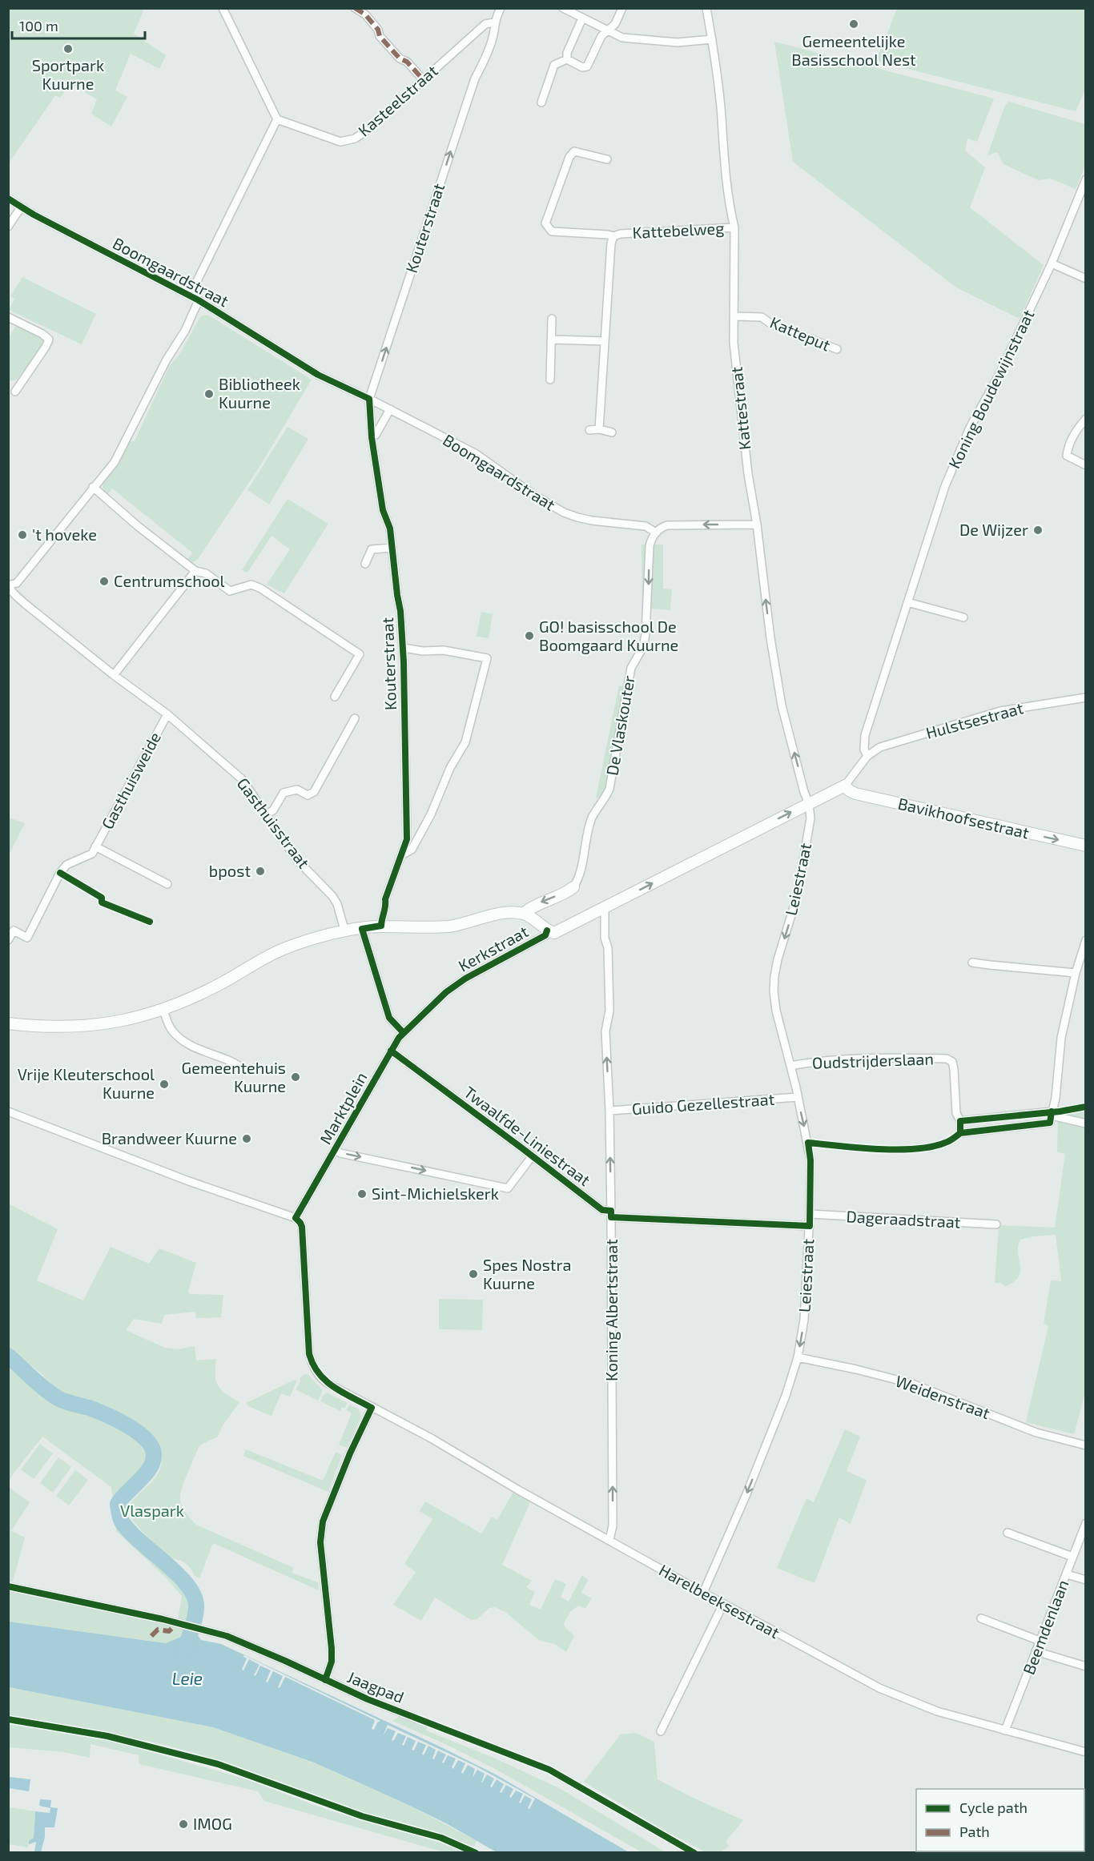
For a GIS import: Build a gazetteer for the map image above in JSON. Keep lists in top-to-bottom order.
{
  "streets": {
    "street": [
      "Kasteelstraat",
      "Kouterstraat",
      "Kattebelweg",
      "Boomgaardstraat",
      "Katteput",
      "Koning Boudewijnstraat",
      "Kattestraat",
      "Hulstsestraat",
      "De Vlaskouter",
      "Gasthuisweide",
      "Bavikhoofsestraat",
      "Gasthuisstraat",
      "Leiestraat",
      "Kerkstraat",
      "Oudstrijderslaan",
      "Guido Gezellestraat",
      "Marktplein",
      "Twaalfde-Liniestraat",
      "Dageraadstraat",
      "Koning Albertstraat",
      "Weidenstraat",
      "Harelbeeksestraat",
      "Beemdenlaan",
      "Jaagpad"
    ]
  },
  "crossings": [
    ["Kasteelstraat", "Kouterstraat"],
    ["Kouterstraat", "Boomgaardstraat"],
    ["Kattebelweg", "Kattestraat"],
    ["Boomgaardstraat", "De Vlaskouter"],
    ["Katteput", "Kattestraat"],
    ["Koning Boudewijnstraat", "Hulstsestraat"],
    ["Koning Boudewijnstraat", "Kerkstraat"],
    ["Kattestraat", "Leiestraat"],
    ["Kattestraat", "Kerkstraat"],
    ["Hulstsestraat", "Kerkstraat"],
    ["De Vlaskouter", "Kerkstraat"],
    ["Gasthuisweide", "Gasthuisstraat"],
    ["Bavikhoofsestraat", "Kerkstraat"],
    ["Leiestraat", "Kerkstraat"],
    ["Leiestraat", "Oudstrijderslaan"],
    ["Leiestraat", "Guido Gezellestraat"],
    ["Leiestraat", "Dageraadstraat"],
    ["Leiestraat", "Weidenstraat"],
    ["Leiestraat", "Harelbeeksestraat"],
    ["Kerkstraat", "Marktplein"],
    ["Kerkstraat", "Twaalfde-Liniestraat"],
    ["Kerkstraat", "Koning Albertstraat"],
    ["Guido Gezellestraat", "Koning Albertstraat"],
    ["Marktplein", "Twaalfde-Liniestraat"],
    ["Marktplein", "Harelbeeksestraat"],
    ["Twaalfde-Liniestraat", "Koning Albertstraat"],
    ["Koning Albertstraat", "Harelbeeksestraat"],
    ["Harelbeeksestraat", "Beemdenlaan"]
  ],
  "one_way": [
    "Kattestraat",
    "De Vlaskouter",
    "Bavikhoofsestraat",
    "Leiestraat",
    "Koning Albertstraat"
  ],
  "water": ["Leie"],
  "parks": ["Vlaspark"],
  "places": [
    "Gemeentelijke Basisschool Nest",
    "Sportpark Kuurne",
    "Bibliotheek Kuurne",
    "De Wijzer",
    "'t hoveke",
    "Centrumschool",
    "GO! basisschool De Boomgaard Kuurne",
    "bpost",
    "Gemeentehuis Kuurne",
    "Vrije Kleuterschool Kuurne",
    "Brandweer Kuurne",
    "Sint-Michielskerk",
    "Spes Nostra Kuurne",
    "IMOG"
  ],
  "legend": ["Cycle path", "Path"],
  "scale_bar": "100 m"
}
